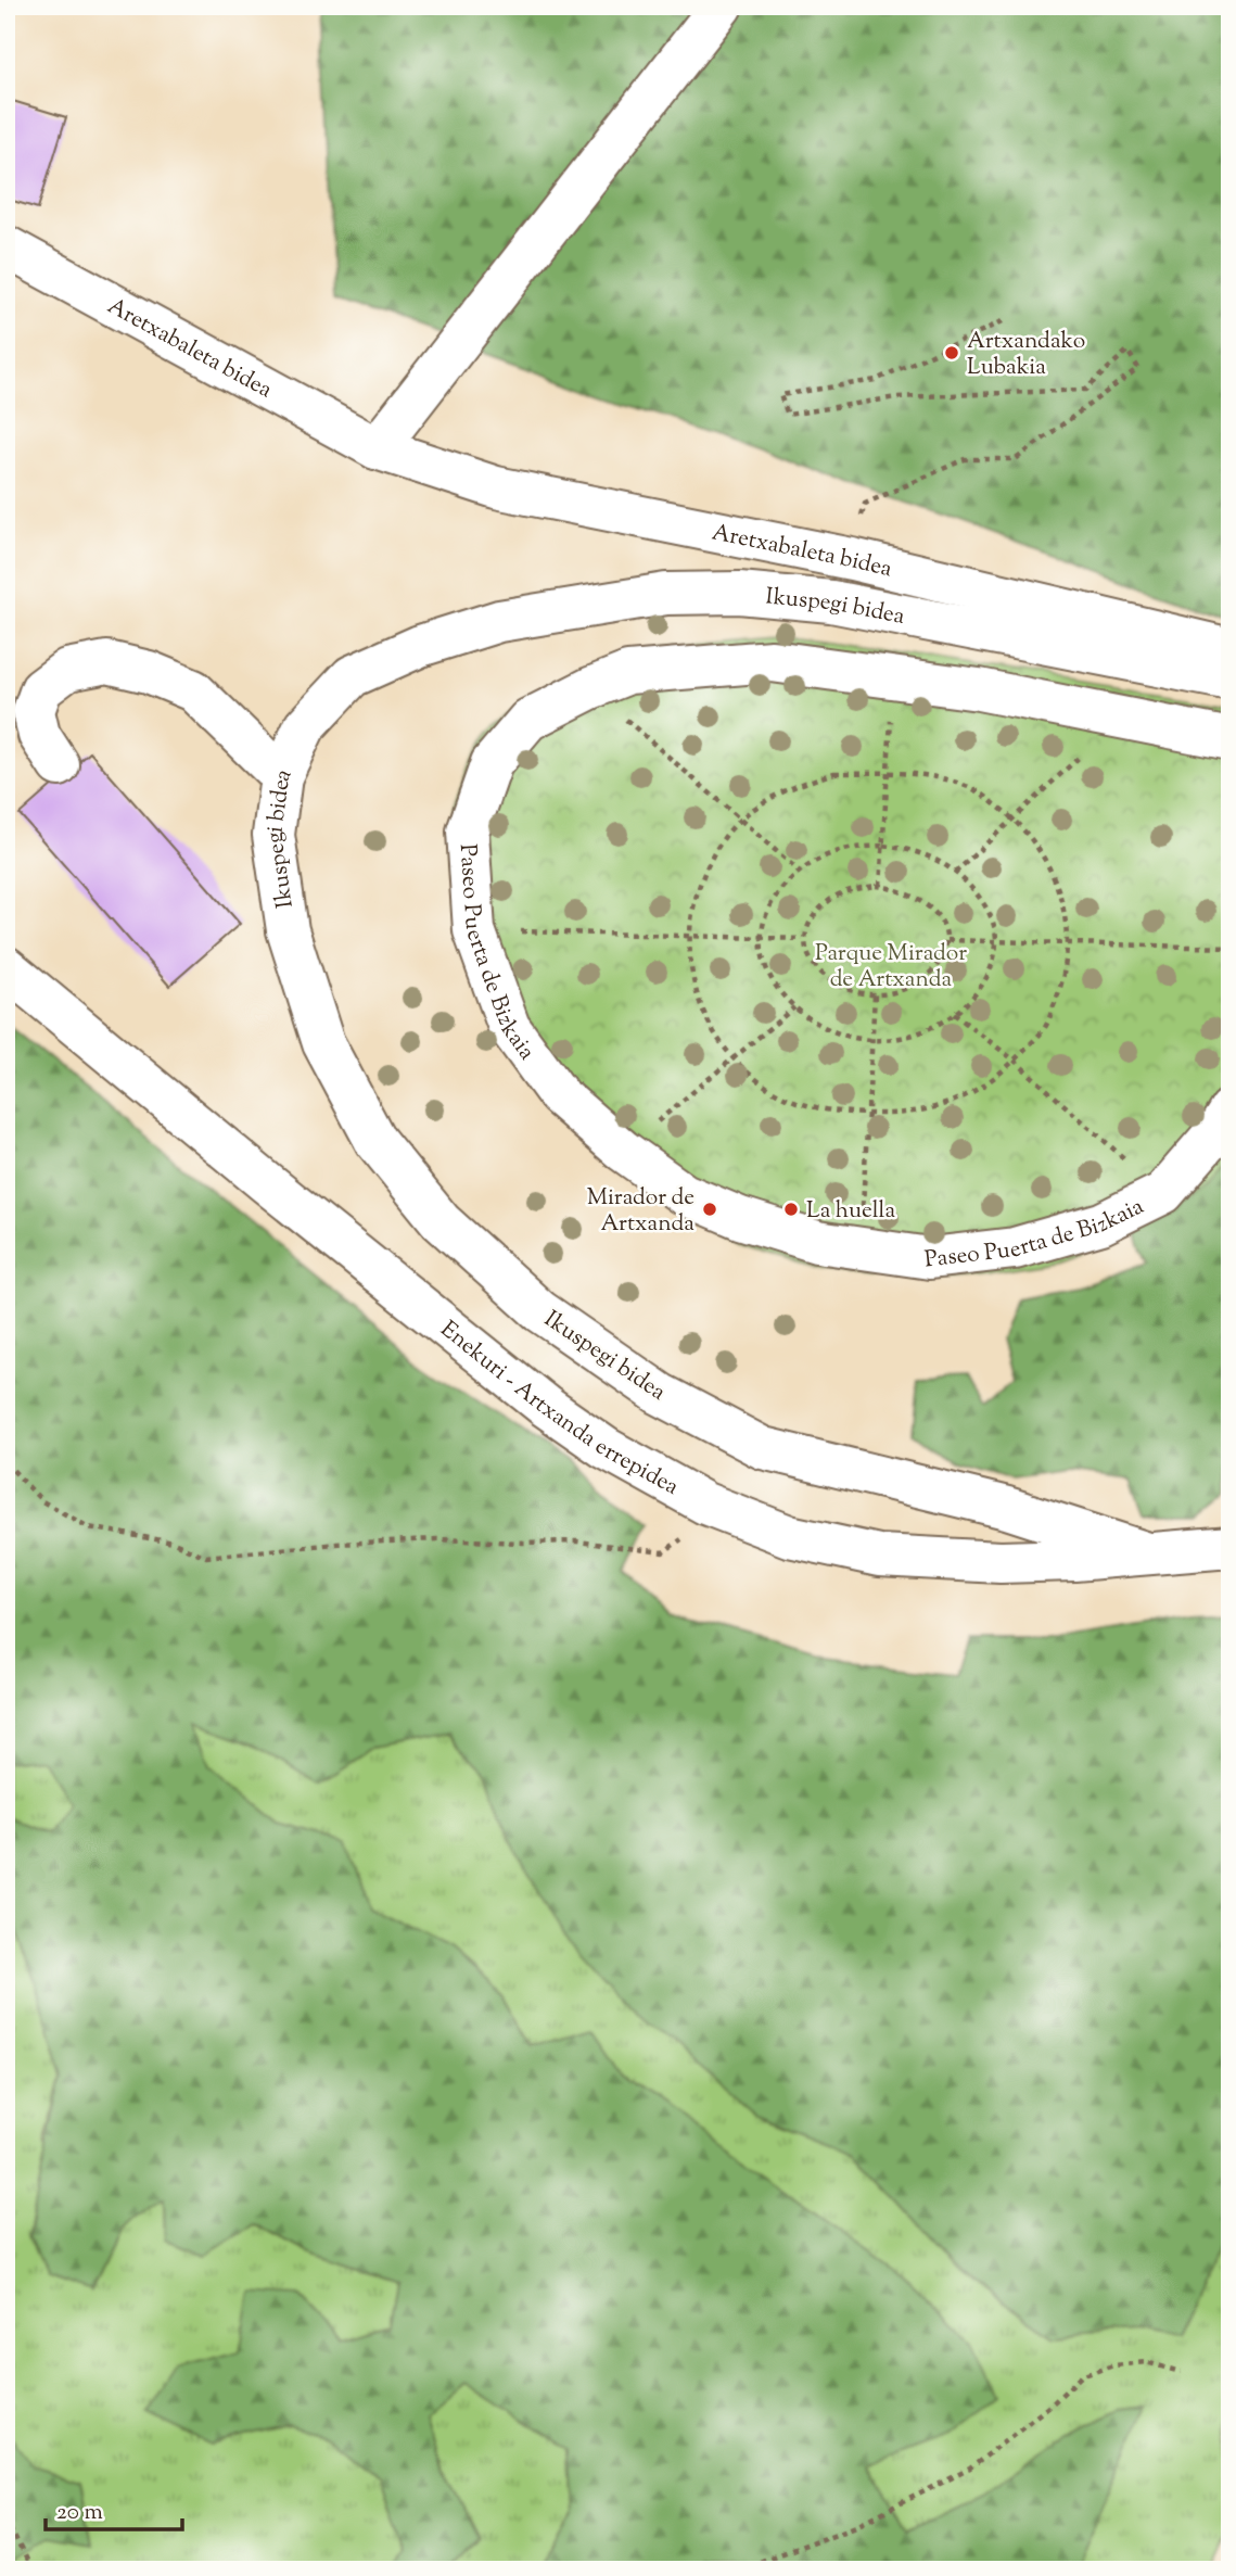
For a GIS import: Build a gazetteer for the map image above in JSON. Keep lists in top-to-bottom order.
{
  "streets": {
    "street": [
      "Aretxabaleta bidea",
      "Ikuspegi bidea",
      "Paseo Puerta de Bizkaia",
      "Enekuri - Artxanda errepidea"
    ]
  },
  "crossings": [
    ["Ikuspegi bidea", "Enekuri - Artxanda errepidea"]
  ],
  "parks": ["Parque Mirador de Artxanda"],
  "places": ["Artxandako Lubakia", "Mirador de Artxanda", "La huella"],
  "scale_bar": "20 m"
}
